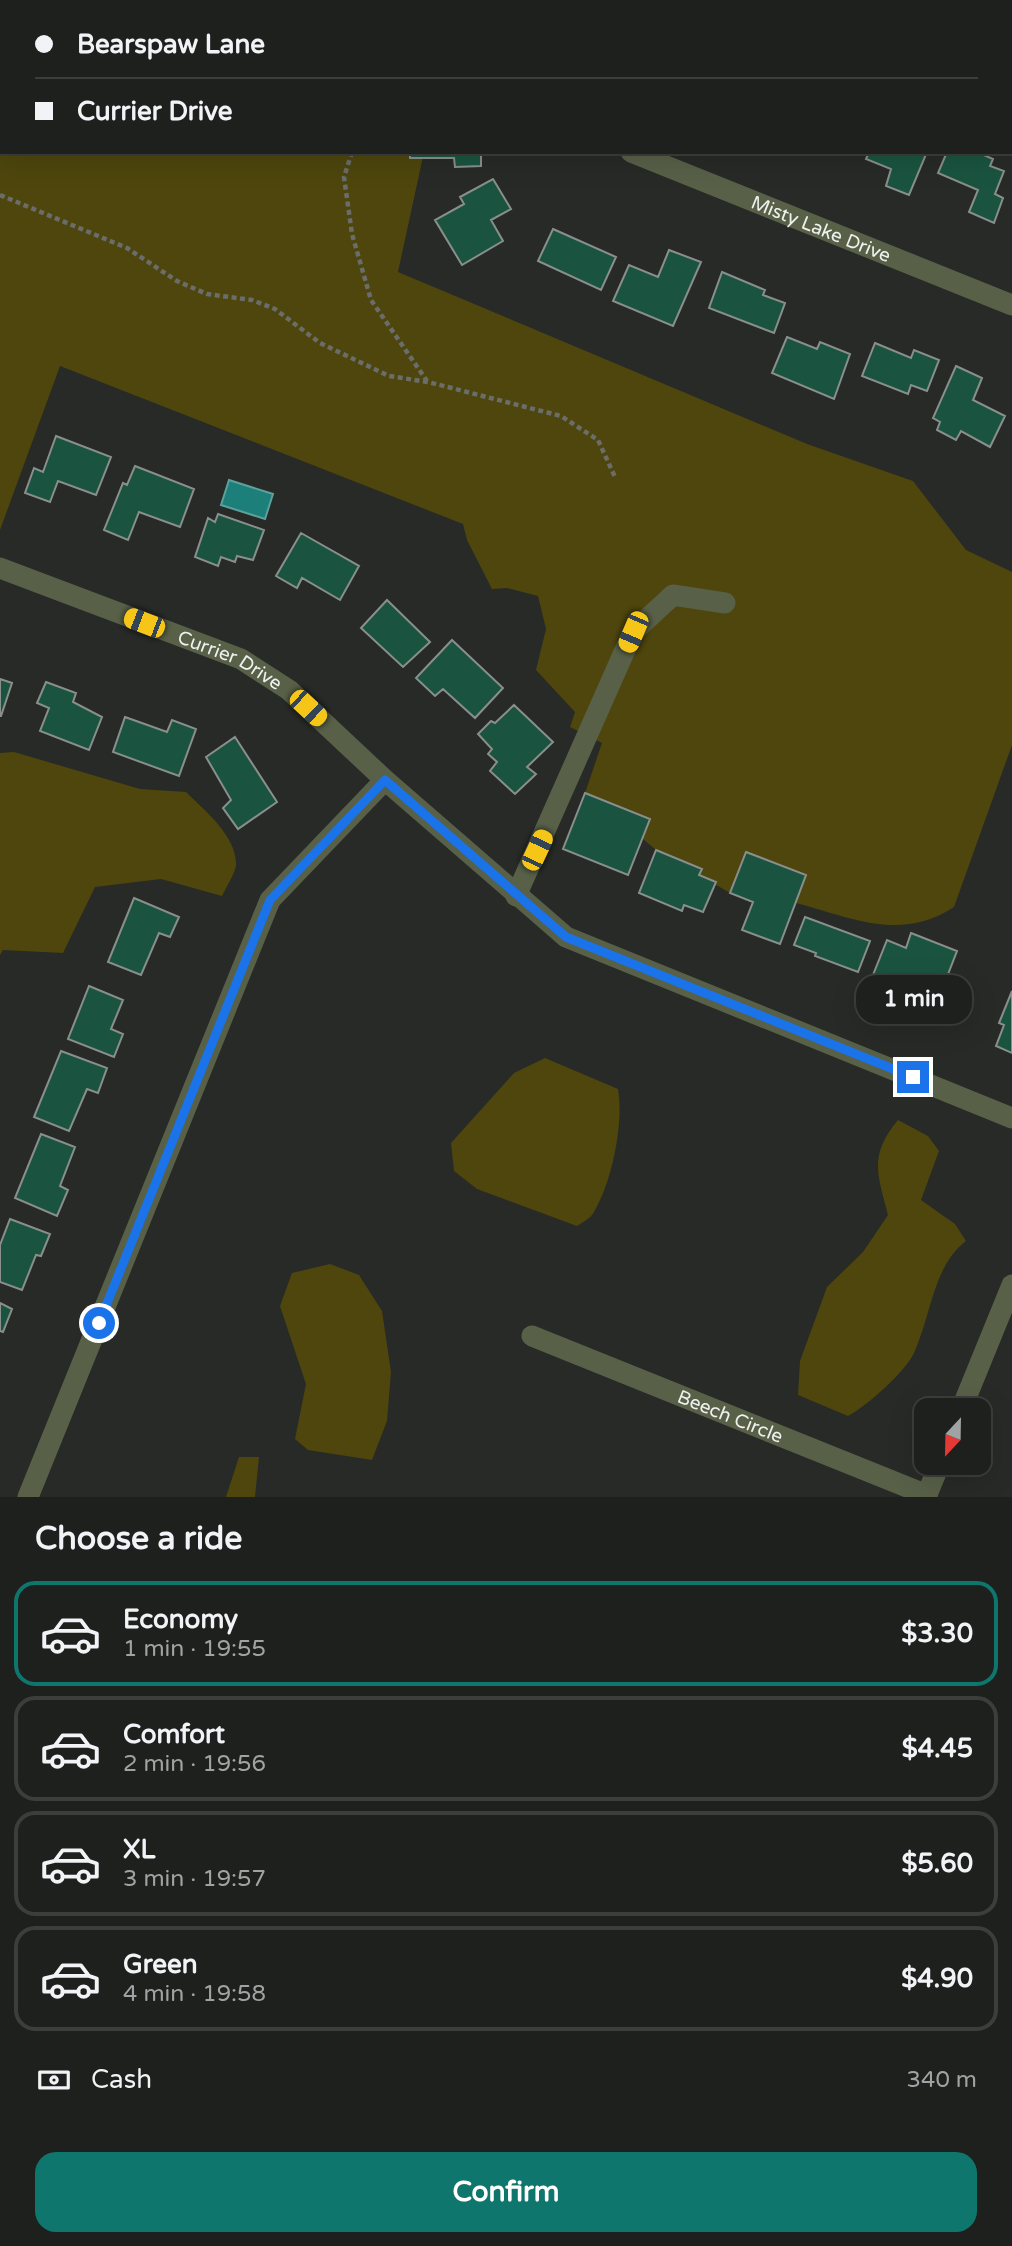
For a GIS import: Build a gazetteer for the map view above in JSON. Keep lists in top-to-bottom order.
{
  "streets": {
    "street": ["Misty Lake Drive", "Currier Drive", "Beech Circle"]
  },
  "north": "bottom",
  "page": {
    "banner": ["Bearspaw Lane", "Currier Drive"],
    "bubble": "1 min",
    "heading": "Choose a ride",
    "list": [
      {
        "name": "Economy",
        "note": "1 min · 19:55",
        "value": "$3.30"
      },
      {
        "name": "Comfort",
        "note": "2 min · 19:56",
        "value": "$4.45"
      },
      {
        "name": "XL",
        "note": "3 min · 19:57",
        "value": "$5.60"
      },
      {
        "name": "Green",
        "note": "4 min · 19:58",
        "value": "$4.90"
      }
    ],
    "pay": ["Cash", "340 m"],
    "buttons": "Confirm"
  }
}
